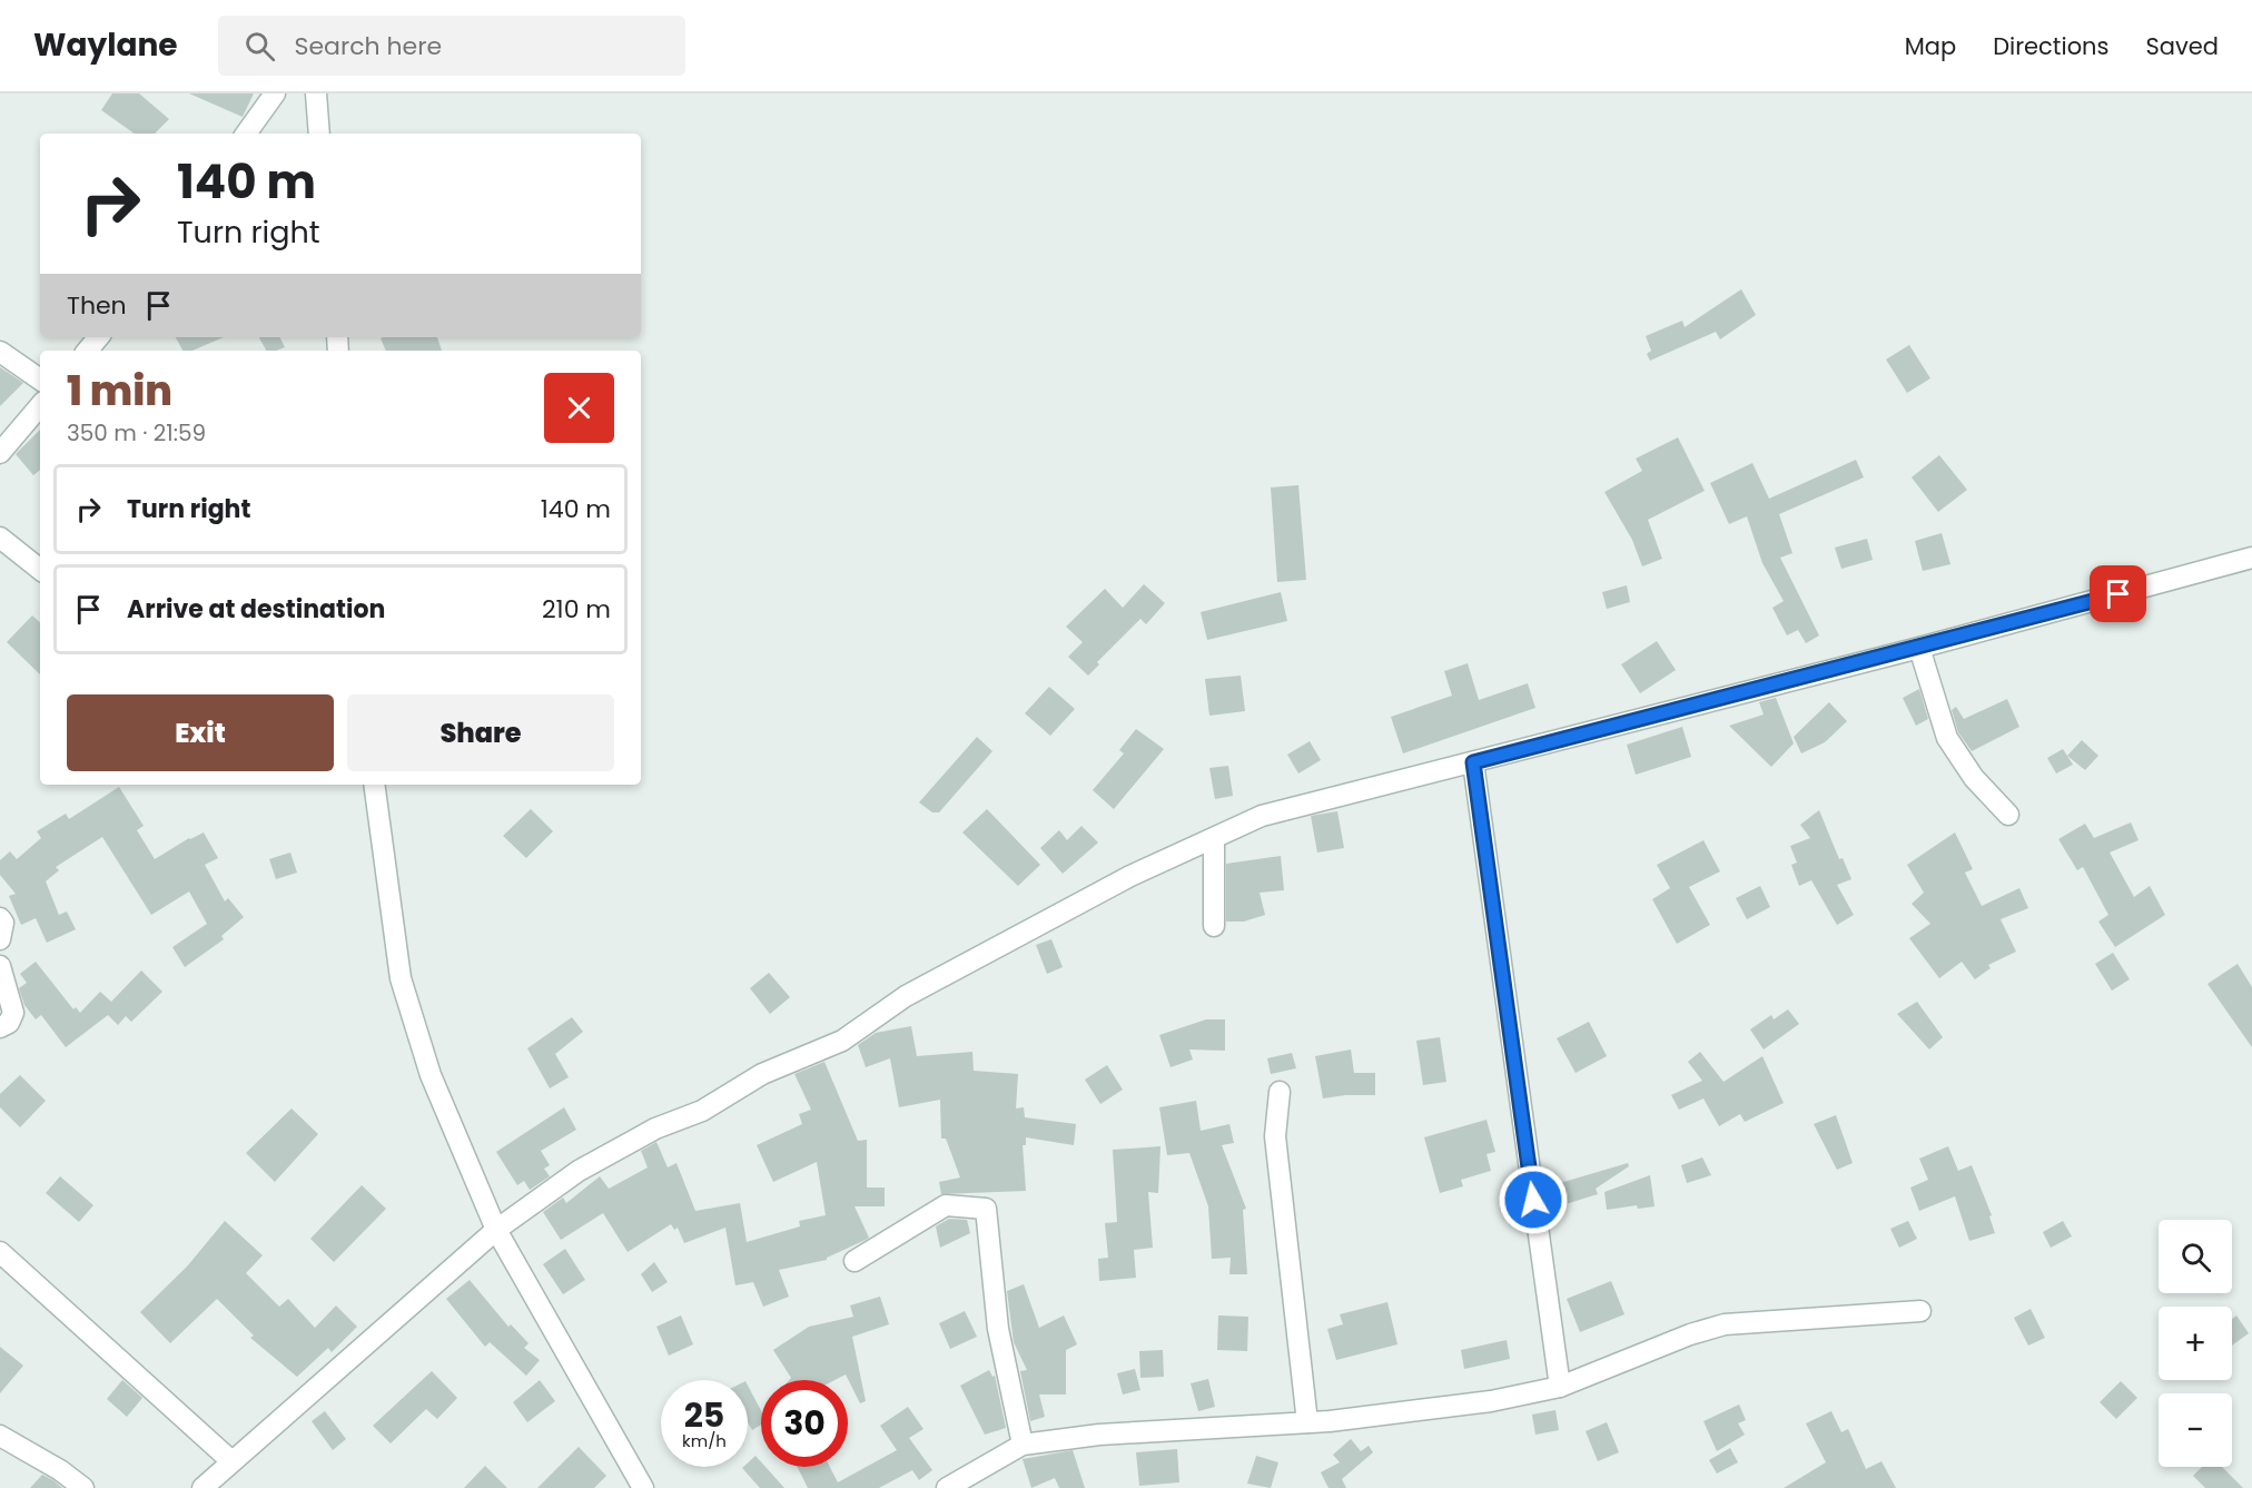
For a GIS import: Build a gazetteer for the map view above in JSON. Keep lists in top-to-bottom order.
{
  "page": {
    "header": "Waylane",
    "search": "Search here",
    "nav": ["Map", "Directions", "Saved"],
    "turn": ["140 m", "Turn right"],
    "then": "Then",
    "heading": ["1 min", "350 m · 21:59"],
    "list": [
      {
        "name": "Turn right",
        "value": "140 m"
      },
      {
        "name": "Arrive at destination",
        "value": "210 m"
      }
    ],
    "buttons": ["Exit", "Share"],
    "map_buttons": ["+", "−"],
    "speed": "25 km/h",
    "limit": "30"
  }
}
